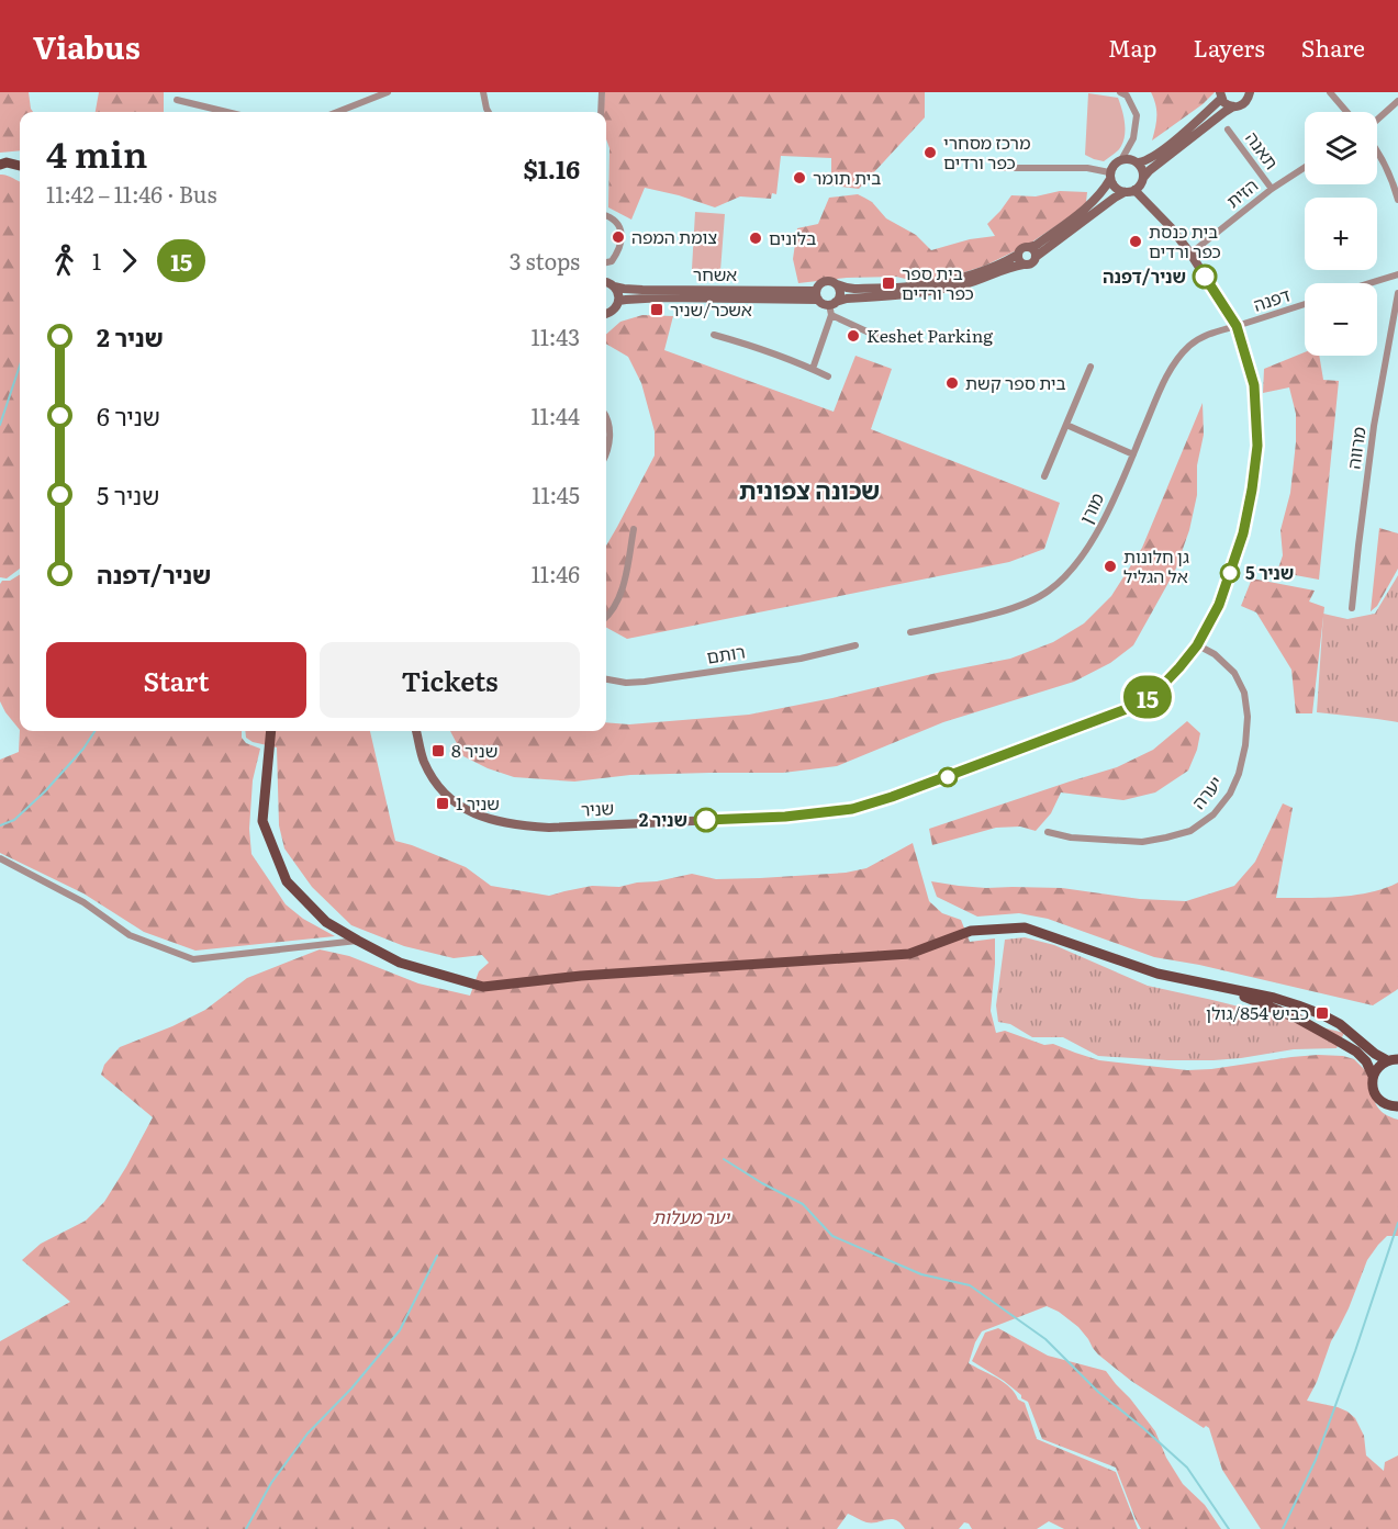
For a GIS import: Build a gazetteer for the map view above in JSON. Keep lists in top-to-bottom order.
{
  "streets": {
    "main road": ["אשחר", "שניר"],
    "street": [
      "תאנה",
      "הזית",
      "דפנה",
      "מרווה",
      "מורן",
      "רותם",
      "יערה"
    ]
  },
  "crossings": [
    ["תאנה", "הזית"],
    ["הזית", "שניר"],
    ["דפנה", "מורן"],
    ["דפנה", "שניר"],
    ["מורן", "שניר"],
    ["יערה", "שניר"]
  ],
  "districts": ["שכונה צפונית"],
  "parks": ["יער מעלות"],
  "places": {
    "other": [
      "מרכז מסחרי כפר ורדים",
      "בית תומר",
      "צומת המפה",
      "בלונים",
      "בית כנסת כפר ורדים",
      "שניר/דפנה",
      "Keshet Parking",
      "בית ספר קשת",
      "גן חלונות אל הגליל",
      "שניר 5",
      "שניר 2"
    ],
    "transit": [
      "בית ספר כפר ורדים",
      "אשכר/שניר",
      "שניר 8",
      "שניר 1",
      "כביש 854/גולן"
    ]
  },
  "lines": ["bus line 15"],
  "page": {
    "header": "Viabus",
    "nav": ["Map", "Layers", "Share"],
    "on_map": "15",
    "map_buttons": ["+", "−"],
    "heading": ["4 min", "11:42 – 11:46 · Bus", "$1.16"],
    "legs": ["1", "15", "3 stops"],
    "list": [
      {
        "name": "שניר 2",
        "value": "11:43"
      },
      {
        "name": "שניר 6",
        "value": "11:44"
      },
      {
        "name": "שניר 5",
        "value": "11:45"
      },
      {
        "name": "שניר/דפנה",
        "value": "11:46"
      }
    ],
    "buttons": ["Start", "Tickets"]
  }
}
